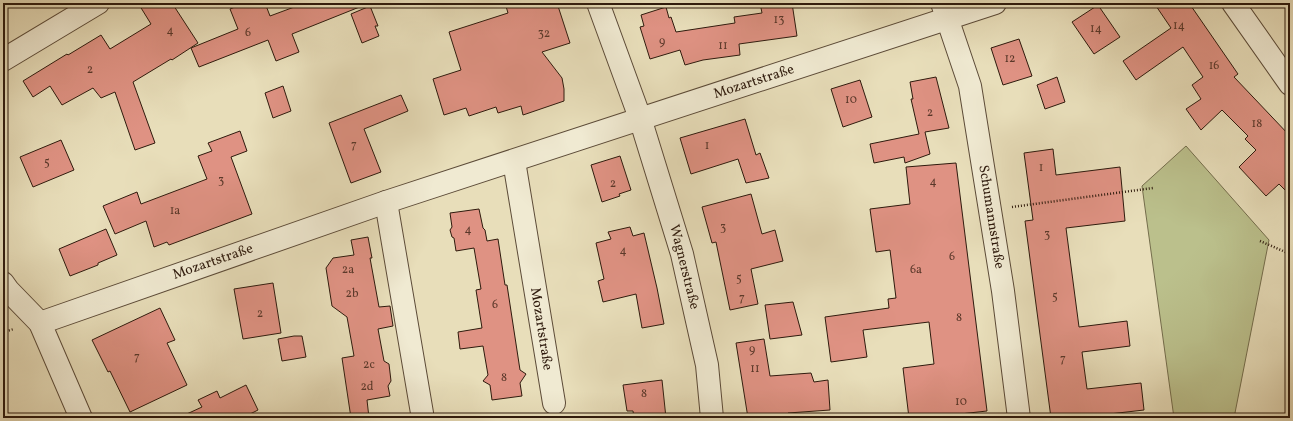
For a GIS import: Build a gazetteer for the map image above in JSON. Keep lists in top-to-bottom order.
{
  "streets": {
    "street": ["Mozartstraße", "Schumannstraße", "Wagnerstraße"]
  },
  "crossings": [
    ["Mozartstraße", "Schumannstraße"],
    ["Mozartstraße", "Wagnerstraße"]
  ],
  "house_numbers": [
    "13",
    "14",
    "14",
    "4",
    "6",
    "32",
    "9",
    "11",
    "12",
    "16",
    "2",
    "10",
    "2",
    "18",
    "7",
    "1",
    "5",
    "1",
    "3",
    "4",
    "2",
    "1a",
    "3",
    "4",
    "3",
    "4",
    "6",
    "2a",
    "6a",
    "5",
    "2b",
    "5",
    "7",
    "6",
    "2",
    "8",
    "9",
    "7",
    "7",
    "2c",
    "11",
    "8",
    "2d",
    "8",
    "10"
  ]
}
